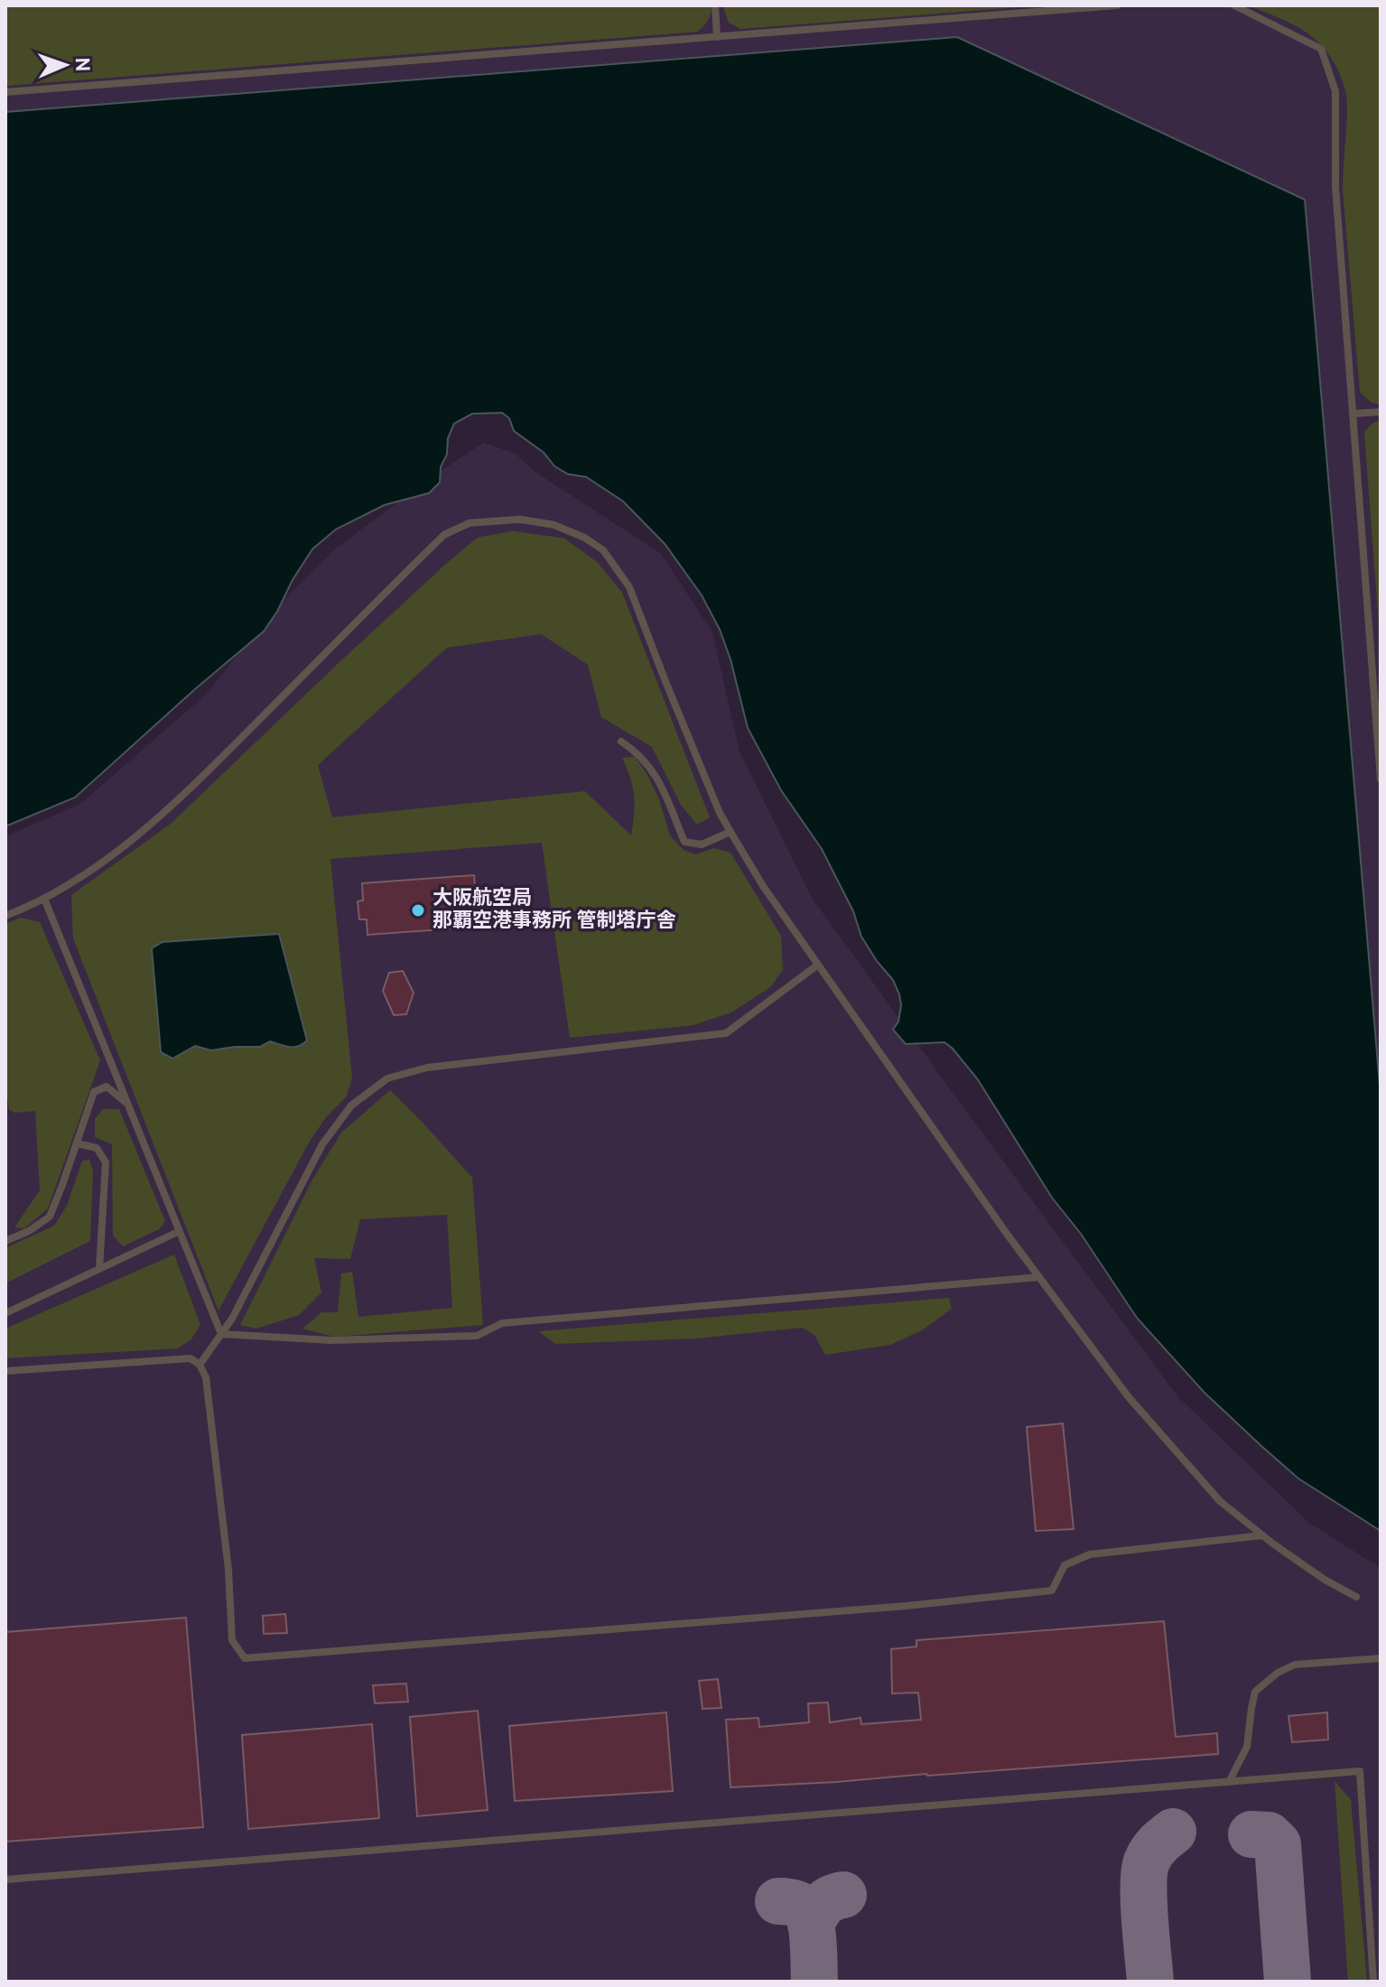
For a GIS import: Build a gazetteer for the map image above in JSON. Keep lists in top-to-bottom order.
{
  "places": ["大阪航空局 那覇空港事務所 管制塔庁舎"],
  "north": "right"
}
